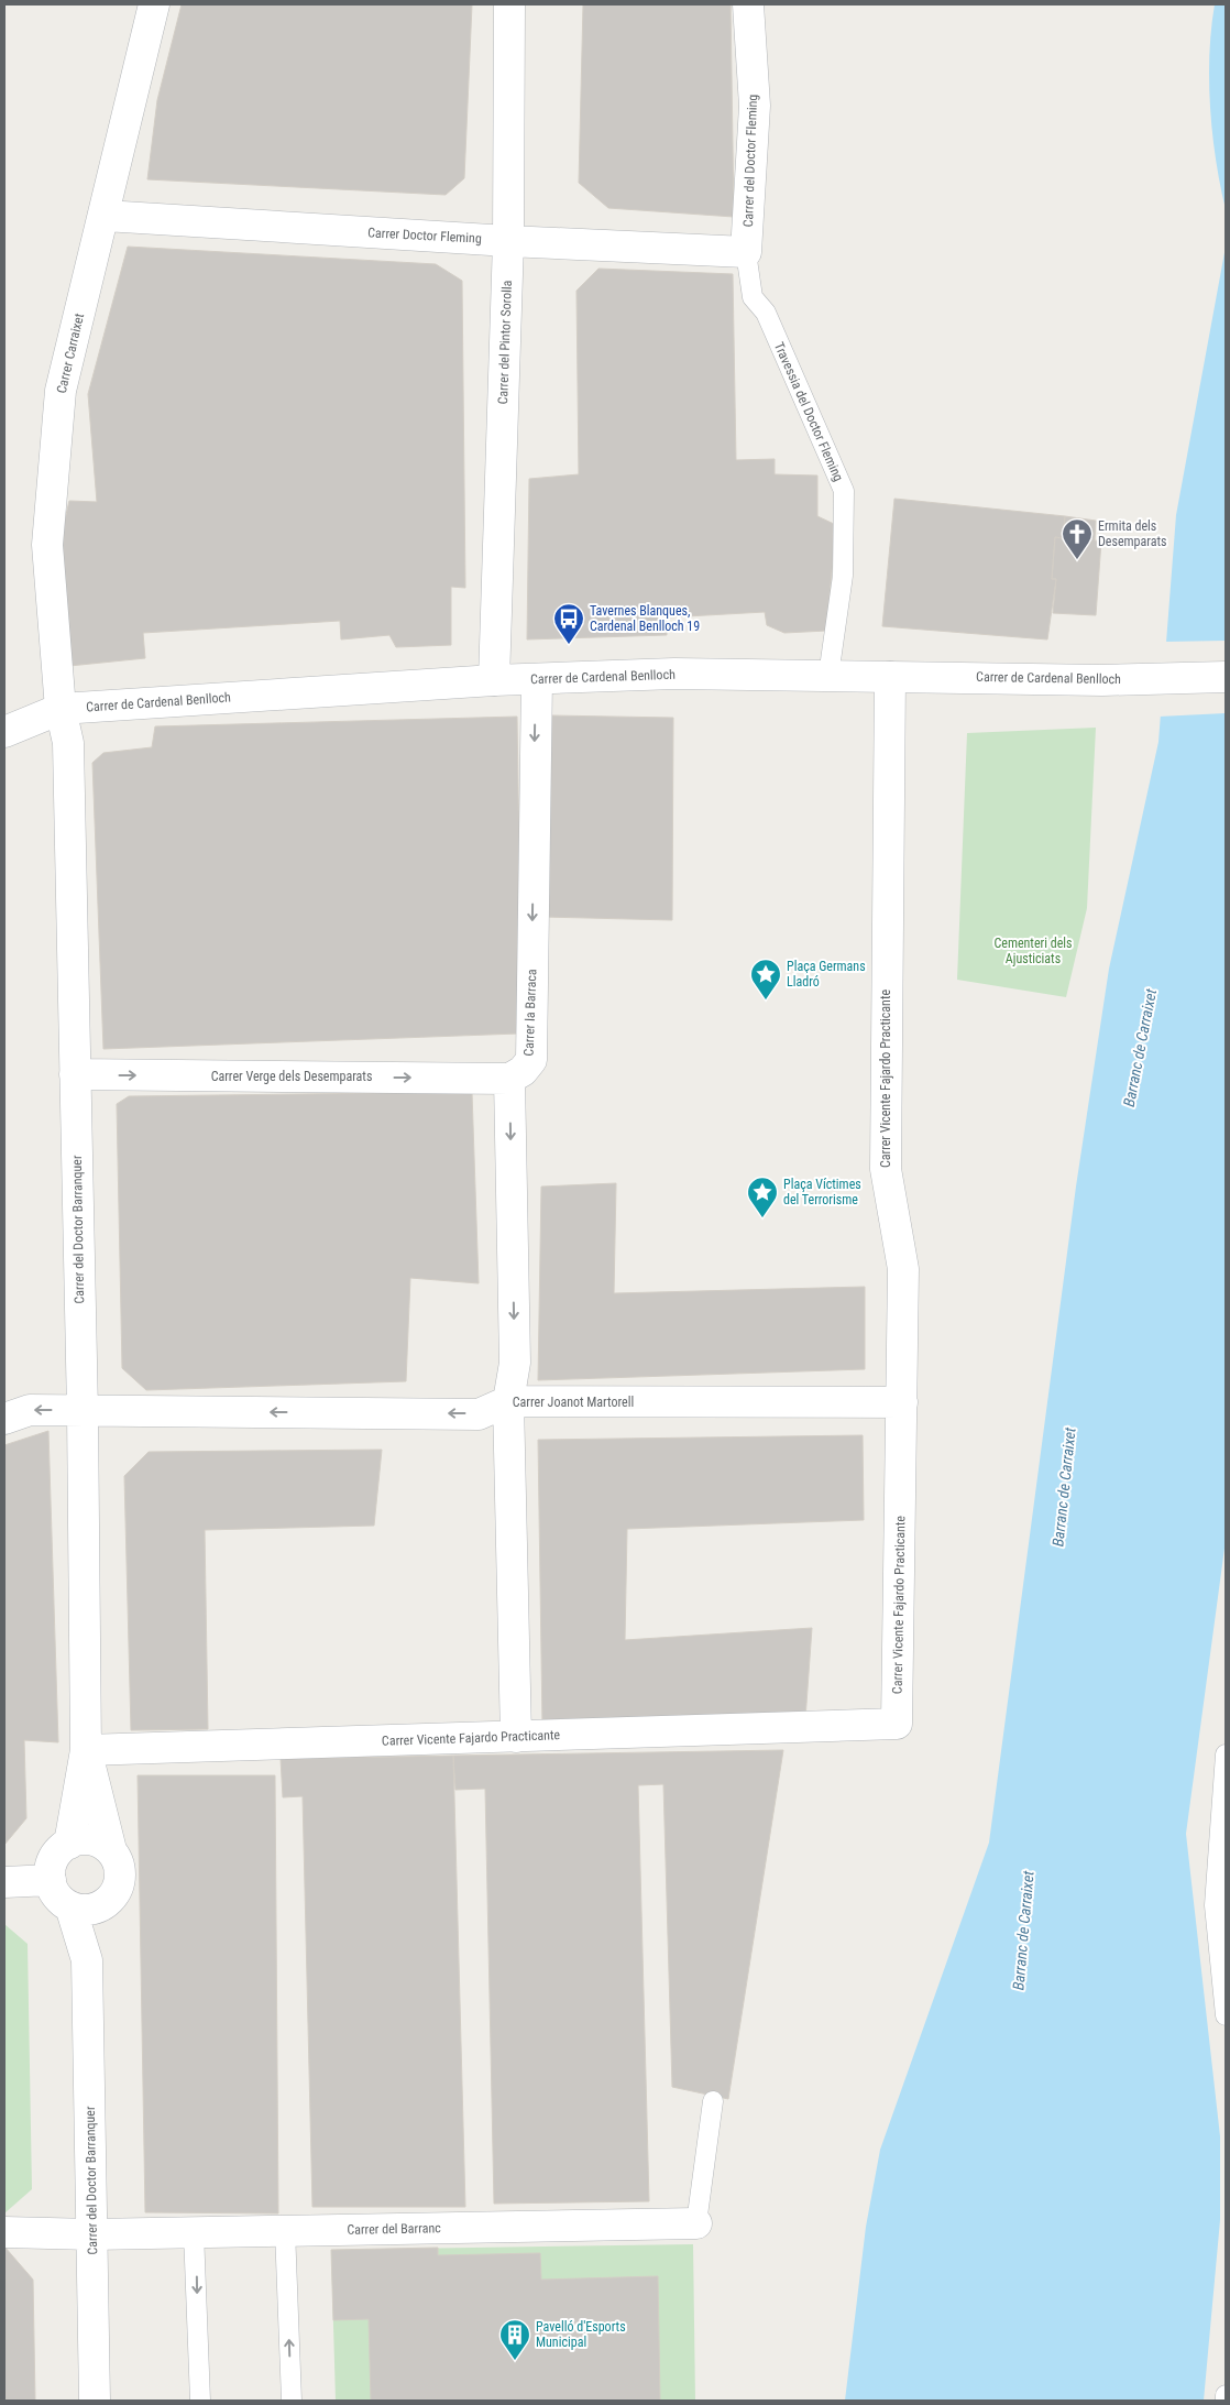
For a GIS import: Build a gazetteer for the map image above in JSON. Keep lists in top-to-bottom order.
{
  "streets": {
    "street": [
      "Carrer del Doctor Fleming",
      "Carrer Doctor Fleming",
      "Carrer del Pintor Sorolla",
      "Carrer Carraixet",
      "Carrer de Cardenal Benlloch",
      "Carrer la Barraca",
      "Carrer Verge dels Desemparats",
      "Carrer Vicente Fajardo Practicante",
      "Carrer del Doctor Barranquer",
      "Carrer Joanot Martorell",
      "Carrer del Barranc"
    ],
    "lane": ["Travessia del Doctor Fleming"]
  },
  "crossings": [
    ["Carrer del Doctor Fleming", "Carrer Doctor Fleming"],
    ["Carrer del Doctor Fleming", "Travessia del Doctor Fleming"],
    ["Carrer Doctor Fleming", "Carrer del Pintor Sorolla"],
    ["Carrer Doctor Fleming", "Carrer Carraixet"],
    ["Carrer Doctor Fleming", "Travessia del Doctor Fleming"],
    ["Carrer del Pintor Sorolla", "Carrer de Cardenal Benlloch"],
    ["Carrer Carraixet", "Carrer de Cardenal Benlloch"],
    ["Carrer Carraixet", "Carrer del Doctor Barranquer"],
    ["Travessia del Doctor Fleming", "Carrer de Cardenal Benlloch"],
    ["Carrer de Cardenal Benlloch", "Carrer la Barraca"],
    ["Carrer de Cardenal Benlloch", "Carrer Vicente Fajardo Practicante"],
    ["Carrer de Cardenal Benlloch", "Carrer del Doctor Barranquer"],
    ["Carrer la Barraca", "Carrer Verge dels Desemparats"],
    ["Carrer Verge dels Desemparats", "Carrer del Doctor Barranquer"],
    ["Carrer Vicente Fajardo Practicante", "Carrer del Doctor Barranquer"],
    ["Carrer Vicente Fajardo Practicante", "Carrer Joanot Martorell"],
    ["Carrer del Doctor Barranquer", "Carrer Joanot Martorell"],
    ["Carrer del Doctor Barranquer", "Carrer del Barranc"]
  ],
  "one_way": ["Carrer la Barraca", "Carrer Verge dels Desemparats", "Carrer Joanot Martorell"],
  "water": ["Barranc de Carraixet"],
  "parks": ["Cementeri dels Ajusticiats"],
  "places": {
    "church": ["Ermita dels Desemparats"],
    "bus stop": ["Tavernes Blanques, Cardenal Benlloch 19"],
    "place": ["Plaça Germans Lladró", "Plaça Víctimes del Terrorisme"],
    "building": ["Pavelló d'Esports Municipal"]
  }
}
